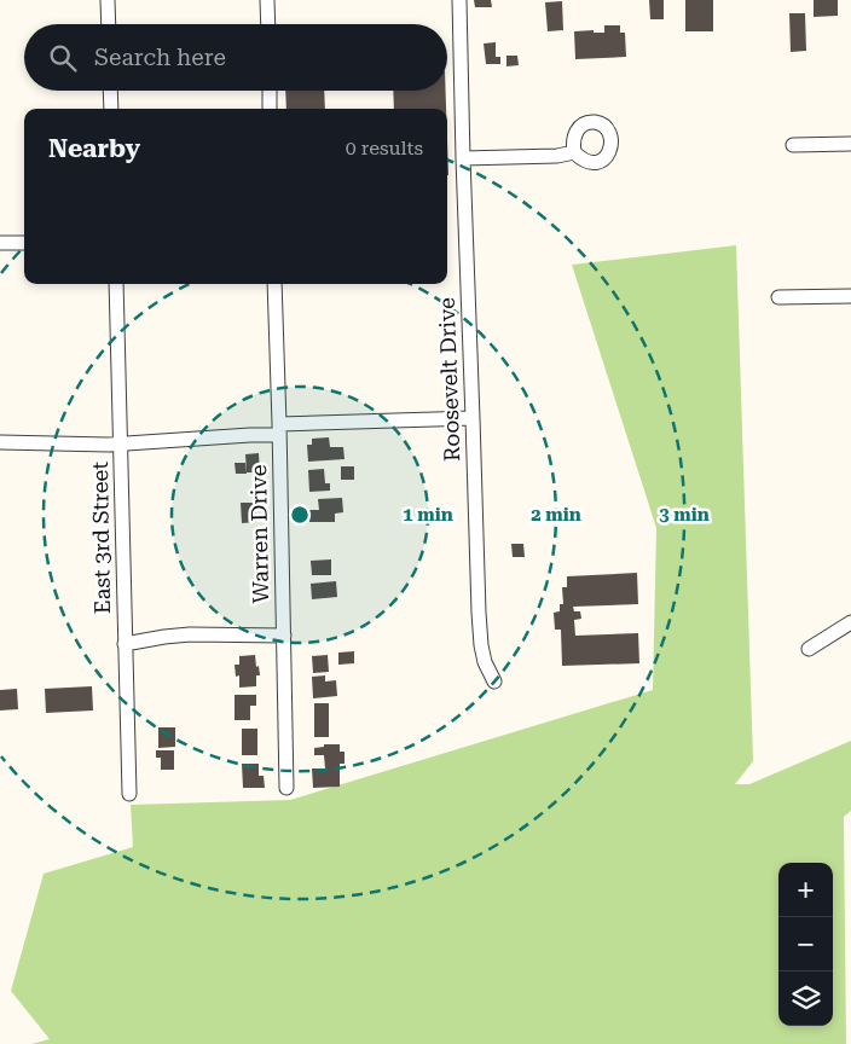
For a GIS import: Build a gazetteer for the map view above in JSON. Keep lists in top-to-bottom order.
{
  "streets": {
    "street": ["Roosevelt Drive", "Warren Drive", "East 3rd Street"]
  },
  "page": {
    "search": "Search here",
    "heading": ["Nearby", "0 results"],
    "map_buttons": ["+", "−"]
  },
  "rings": ["1 min", "2 min", "3 min"]
}
